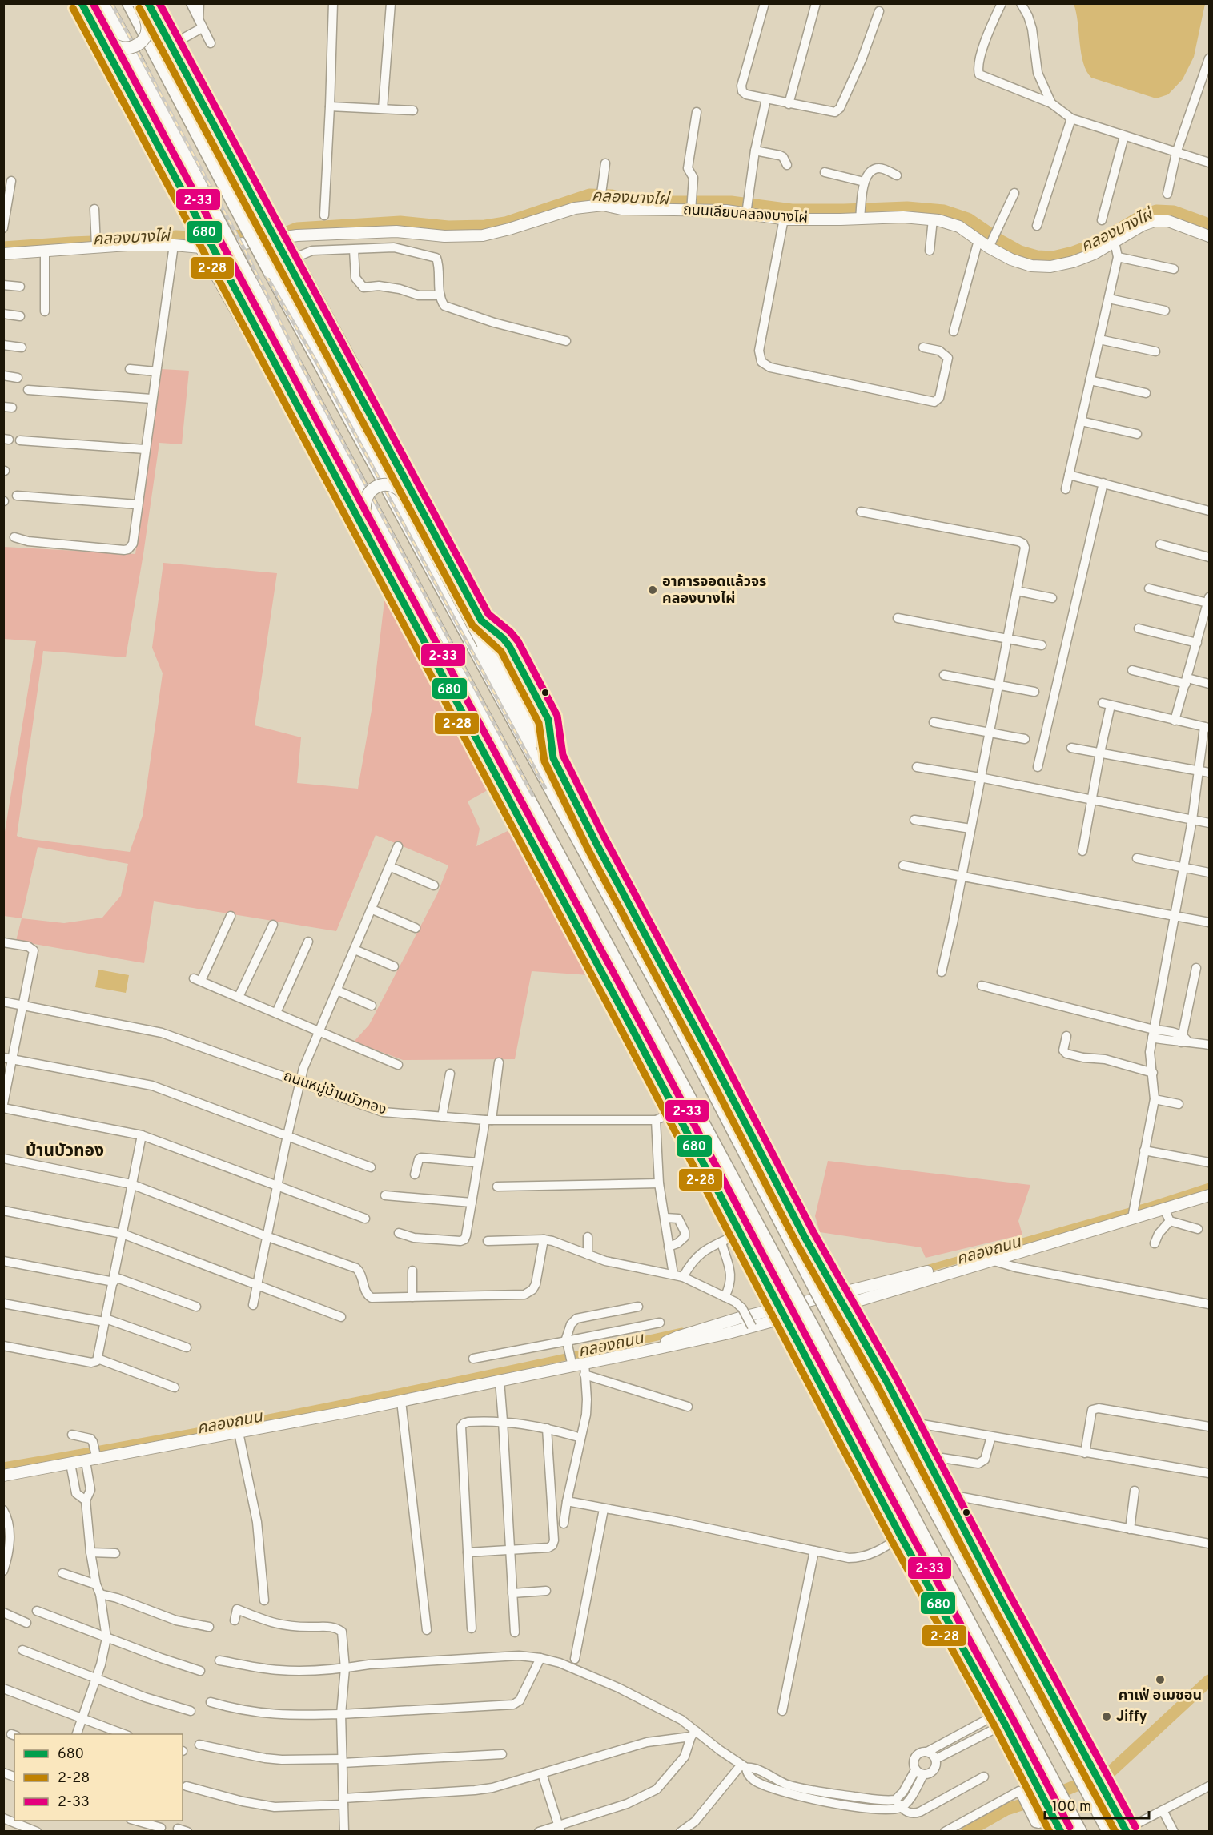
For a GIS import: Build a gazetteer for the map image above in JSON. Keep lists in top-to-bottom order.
{
  "streets": {
    "street": ["ถนนเลียบคลองบางไผ่", "ถนนหมู่บ้านบัวทอง"]
  },
  "districts": ["บ้านบัวทอง"],
  "water": ["คลองบางไผ่", "คลองถนน"],
  "places": ["อาคารจอดแล้วจร คลองบางไผ่", "คาเฟ่ อเมซอน", "Jiffy"],
  "lines": ["transit line 680", "transit line 2-33", "transit line 2-28"],
  "legend": ["680", "2-28", "2-33"],
  "scale_bar": "100 m"
}
